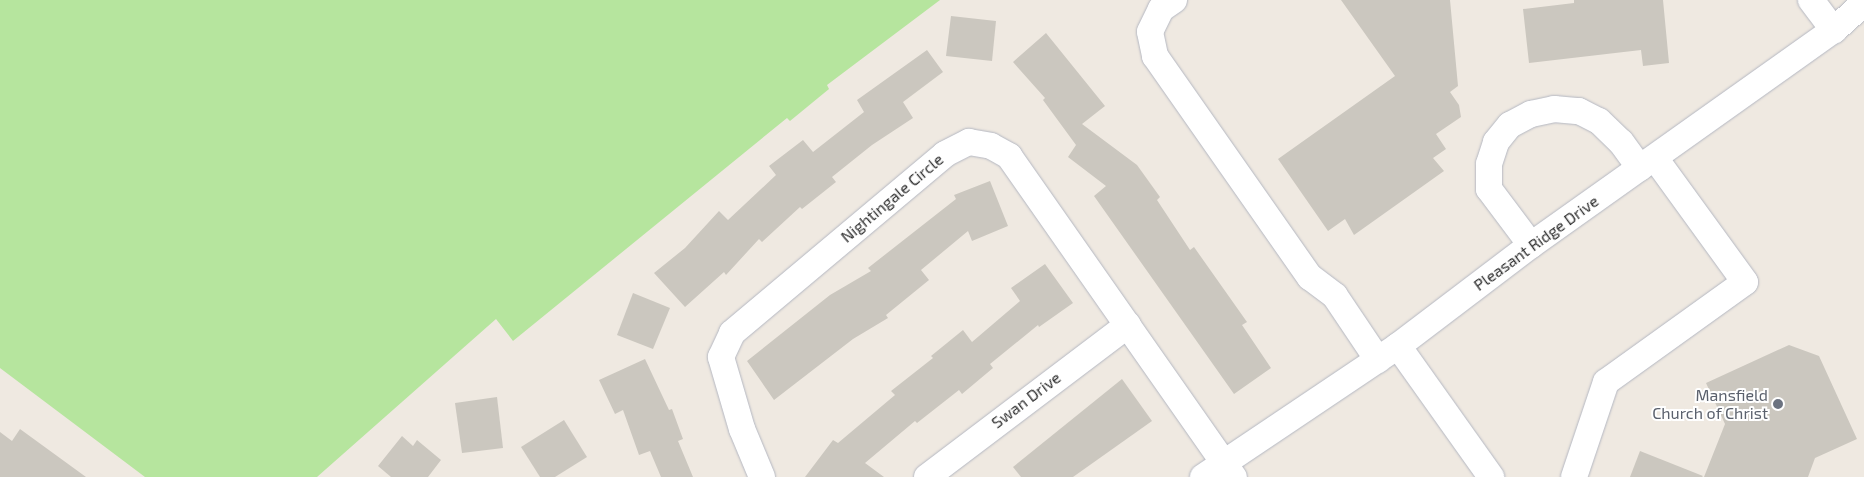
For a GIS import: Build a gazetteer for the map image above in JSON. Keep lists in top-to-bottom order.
{
  "streets": {
    "street": ["Nightingale Circle", "Pleasant Ridge Drive", "Swan Drive"]
  },
  "crossings": [
    ["Nightingale Circle", "Pleasant Ridge Drive"],
    ["Nightingale Circle", "Swan Drive"]
  ],
  "places": ["Mansfield Church of Christ"]
}
